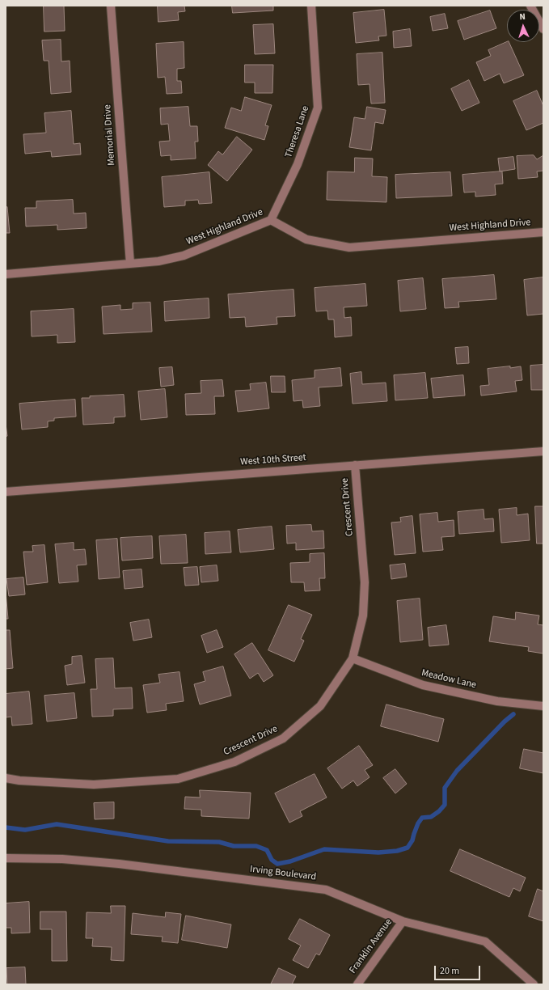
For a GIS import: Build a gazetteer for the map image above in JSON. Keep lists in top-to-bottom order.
{
  "streets": {
    "street": [
      "Theresa Lane",
      "Memorial Drive",
      "West Highland Drive",
      "West 10th Street",
      "Crescent Drive",
      "Meadow Lane",
      "Irving Boulevard",
      "Franklin Avenue"
    ]
  },
  "crossings": [
    ["Theresa Lane", "West Highland Drive"],
    ["Memorial Drive", "West Highland Drive"],
    ["West 10th Street", "Crescent Drive"],
    ["Crescent Drive", "Meadow Lane"],
    ["Irving Boulevard", "Franklin Avenue"]
  ],
  "scale_bar": "20 m",
  "north": "top"
}
